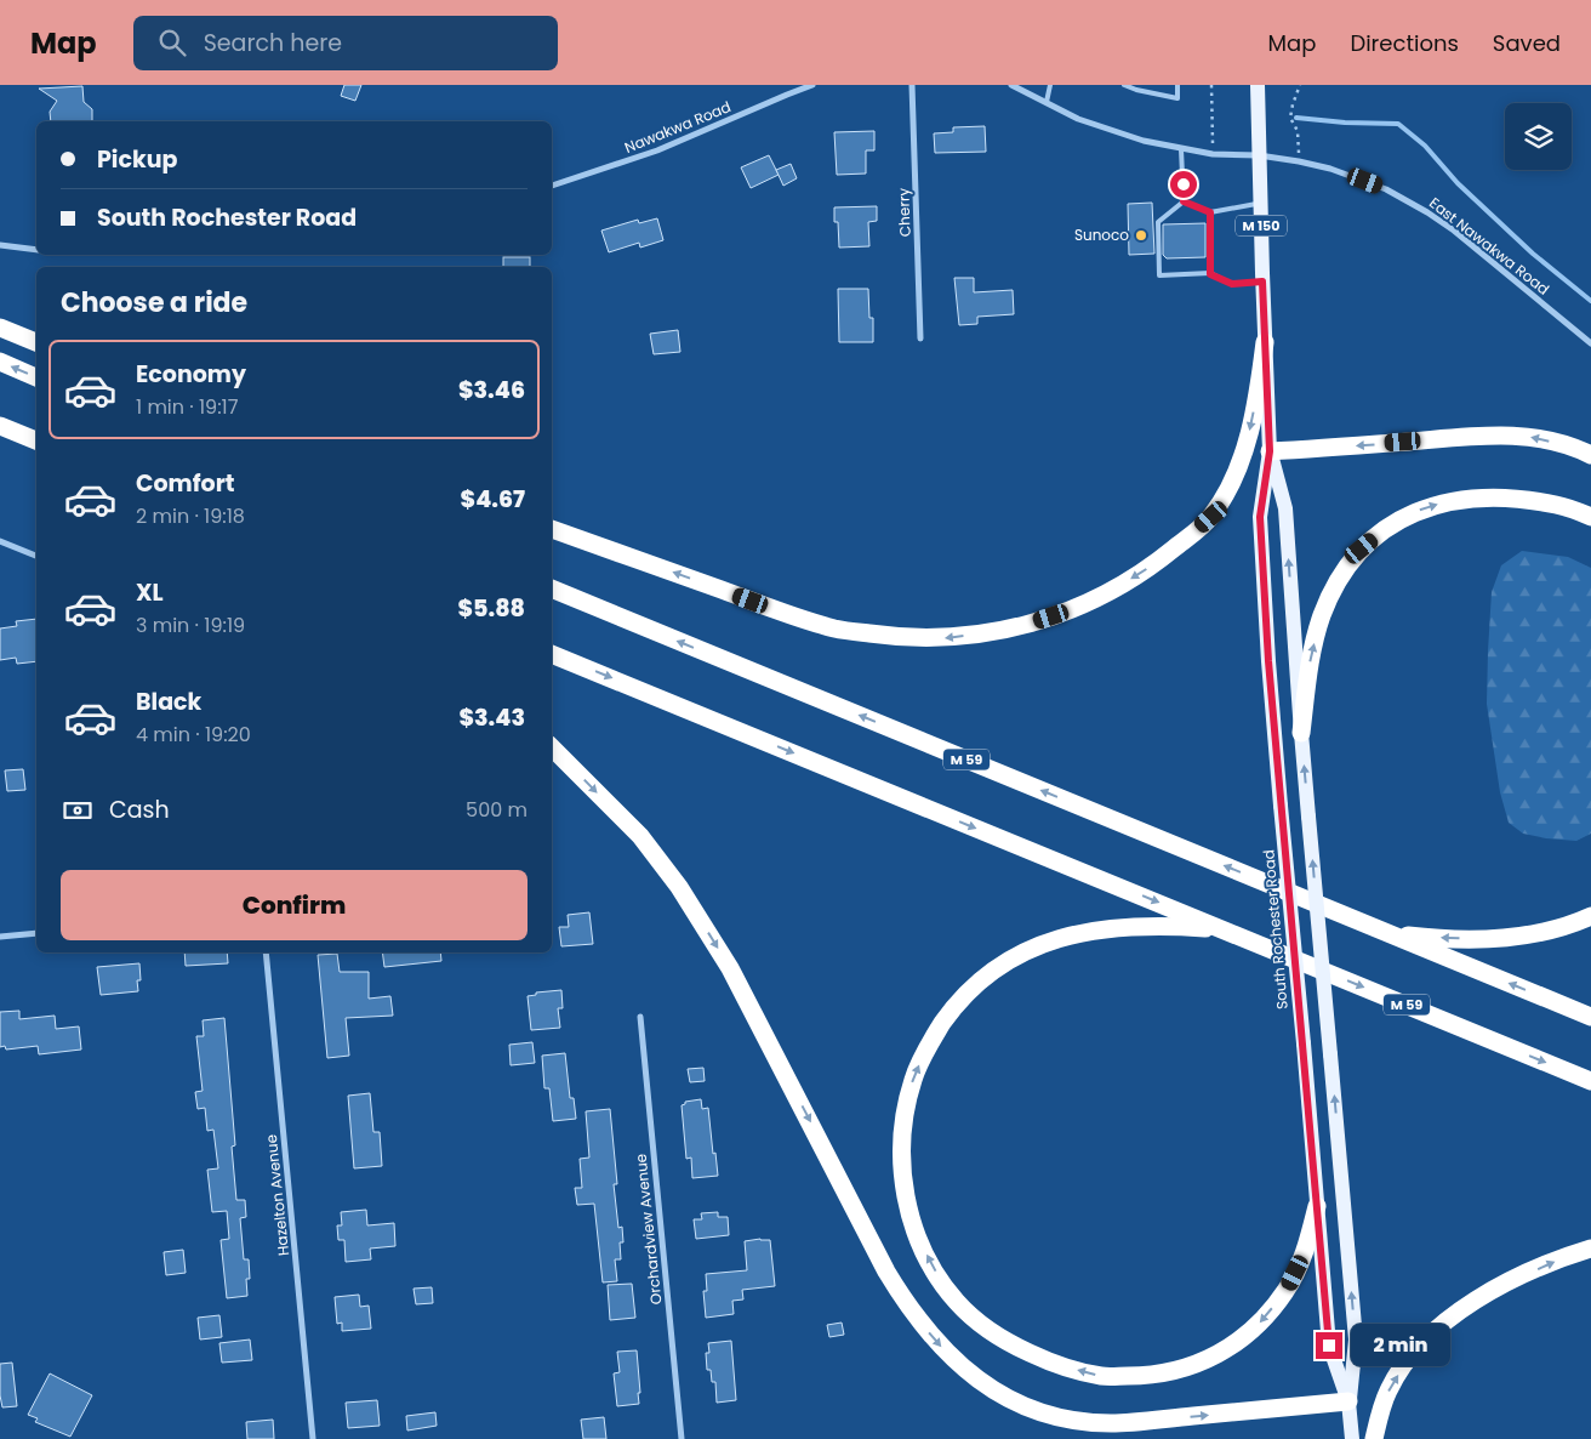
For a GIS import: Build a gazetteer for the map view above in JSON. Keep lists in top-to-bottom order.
{
  "streets": {
    "highway": ["M 59"],
    "main road": ["M 150", "South Rochester Road"],
    "street": [
      "Nawakwa Road",
      "Cherry",
      "East Nawakwa Road",
      "Hazelton Avenue",
      "Orchardview Avenue"
    ]
  },
  "crossings": [
    ["East Nawakwa Road", "South Rochester Road"]
  ],
  "places": ["Sunoco"],
  "page": {
    "header": "Map",
    "search": "Search here",
    "nav": ["Map", "Directions", "Saved"],
    "banner": ["Pickup", "South Rochester Road"],
    "heading": "Choose a ride",
    "list": [
      {
        "name": "Economy",
        "note": "1 min · 19:17",
        "value": "$3.46"
      },
      {
        "name": "Comfort",
        "note": "2 min · 19:18",
        "value": "$4.67"
      },
      {
        "name": "XL",
        "note": "3 min · 19:19",
        "value": "$5.88"
      },
      {
        "name": "Black",
        "note": "4 min · 19:20",
        "value": "$3.43"
      }
    ],
    "pay": ["Cash", "500 m"],
    "buttons": "Confirm",
    "bubble": "2 min"
  }
}
